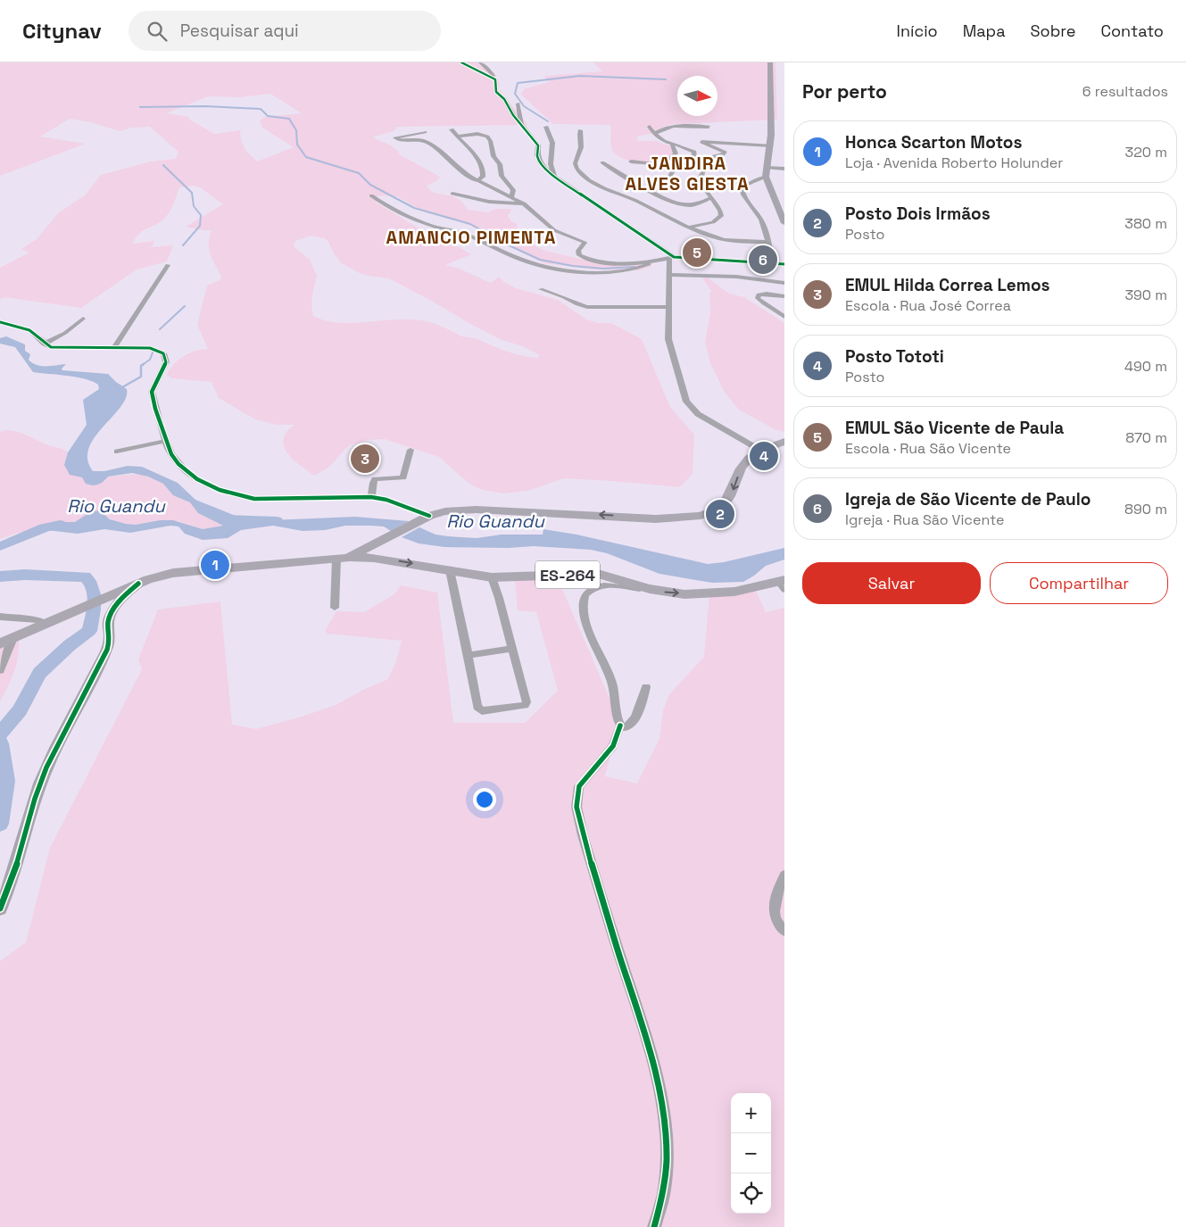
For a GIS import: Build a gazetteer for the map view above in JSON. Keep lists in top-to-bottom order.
{
  "streets": {
    "main road": ["ES-264"]
  },
  "districts": ["JANDIRA ALVES GIESTA", "AMANCIO PIMENTA"],
  "water": ["Rio Guandu"],
  "north": "right",
  "page": {
    "header": "Citynav",
    "search": "Pesquisar aqui",
    "nav": [
      "Início",
      "Mapa",
      "Sobre",
      "Contato"
    ],
    "heading": ["Por perto", "6 resultados"],
    "list": [
      {
        "mark": "1",
        "name": "Honca Scarton Motos",
        "note": "Loja · Avenida Roberto Holunder",
        "value": "320 m"
      },
      {
        "mark": "2",
        "name": "Posto Dois Irmãos",
        "note": "Posto",
        "value": "380 m"
      },
      {
        "mark": "3",
        "name": "EMUL Hilda Correa Lemos",
        "note": "Escola · Rua José Correa",
        "value": "390 m"
      },
      {
        "mark": "4",
        "name": "Posto Tototi",
        "note": "Posto",
        "value": "490 m"
      },
      {
        "mark": "5",
        "name": "EMUL São Vicente de Paula",
        "note": "Escola · Rua São Vicente",
        "value": "870 m"
      },
      {
        "mark": "6",
        "name": "Igreja de São Vicente de Paulo",
        "note": "Igreja · Rua São Vicente",
        "value": "890 m"
      }
    ],
    "pins": [
      "5",
      "6",
      "4",
      "3",
      "2",
      "1"
    ],
    "buttons": ["Salvar", "Compartilhar"],
    "map_buttons": ["+", "−"]
  }
}
